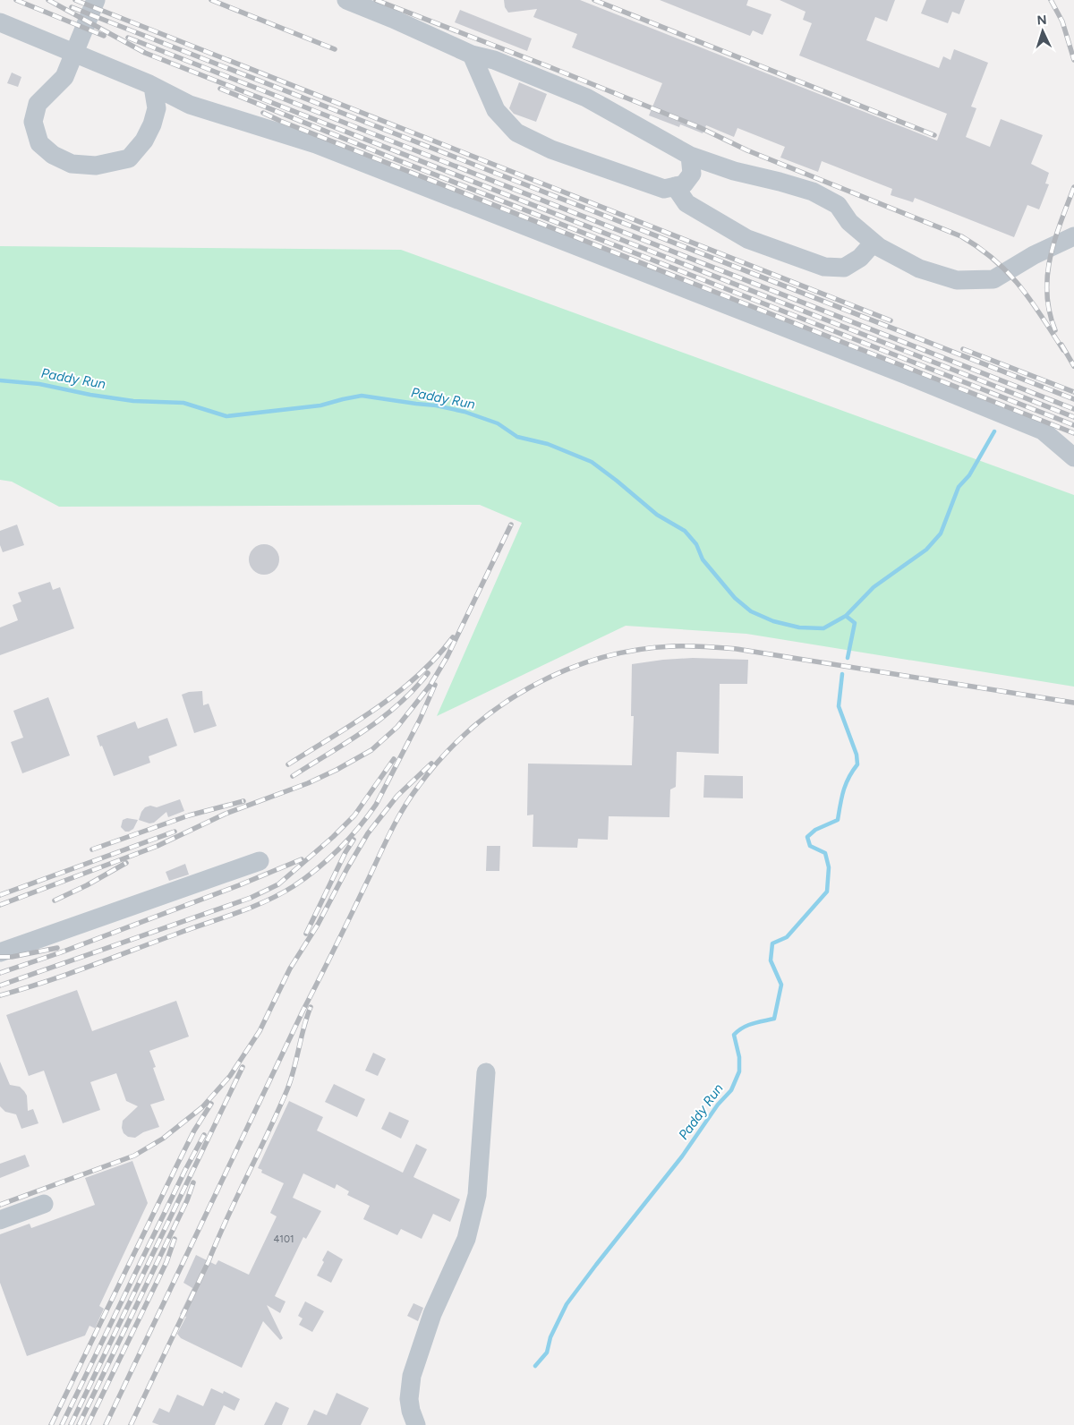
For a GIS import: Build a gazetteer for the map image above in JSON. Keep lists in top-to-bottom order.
{
  "water": ["Paddy Run"],
  "house_numbers": ["4101"],
  "north": "top"
}
